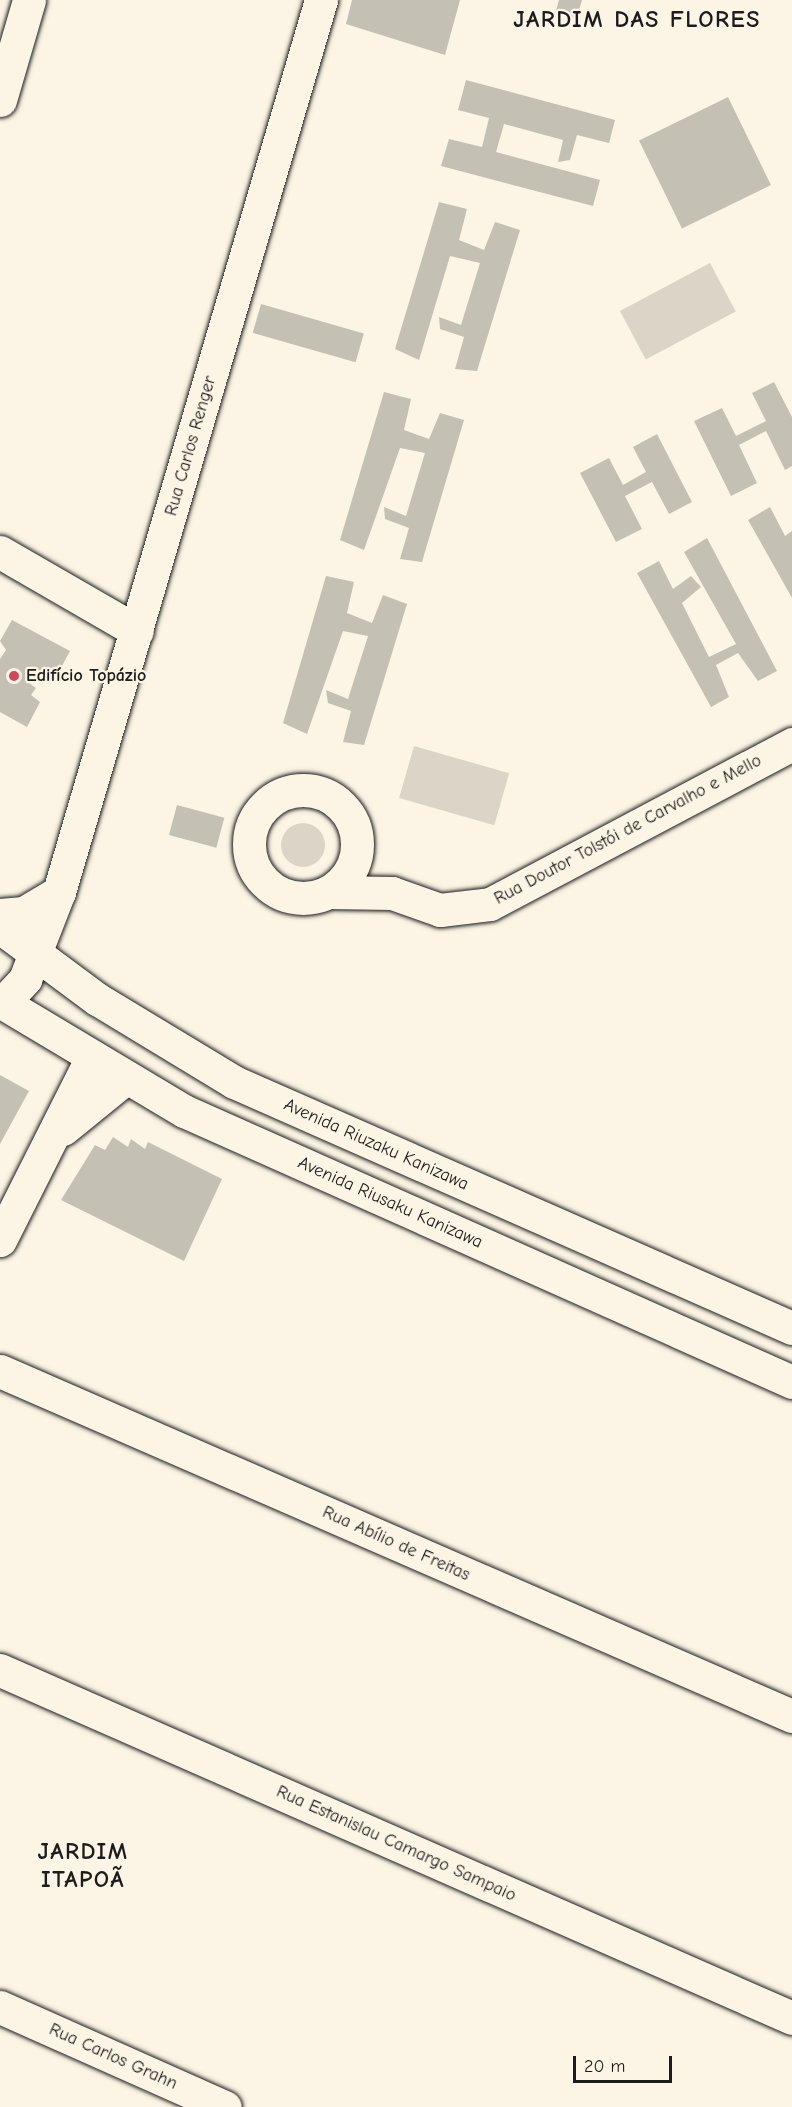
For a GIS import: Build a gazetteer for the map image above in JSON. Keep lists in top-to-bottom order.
{
  "streets": {
    "street": [
      "Rua Carlos Renger",
      "Rua Doutor Tolstói de Carvalho e Mello",
      "Avenida Riuzaku Kanizawa",
      "Avenida Riusaku Kanizawa",
      "Rua Abílio de Freitas",
      "Rua Estanislau Camargo Sampaio",
      "Rua Carlos Grahn"
    ]
  },
  "crossings": [
    ["Rua Carlos Renger", "Avenida Riuzaku Kanizawa"]
  ],
  "districts": ["JARDIM DAS FLORES", "JARDIM ITAPOÃ"],
  "places": ["Edifício Topázio"],
  "scale_bar": "20 m"
}
